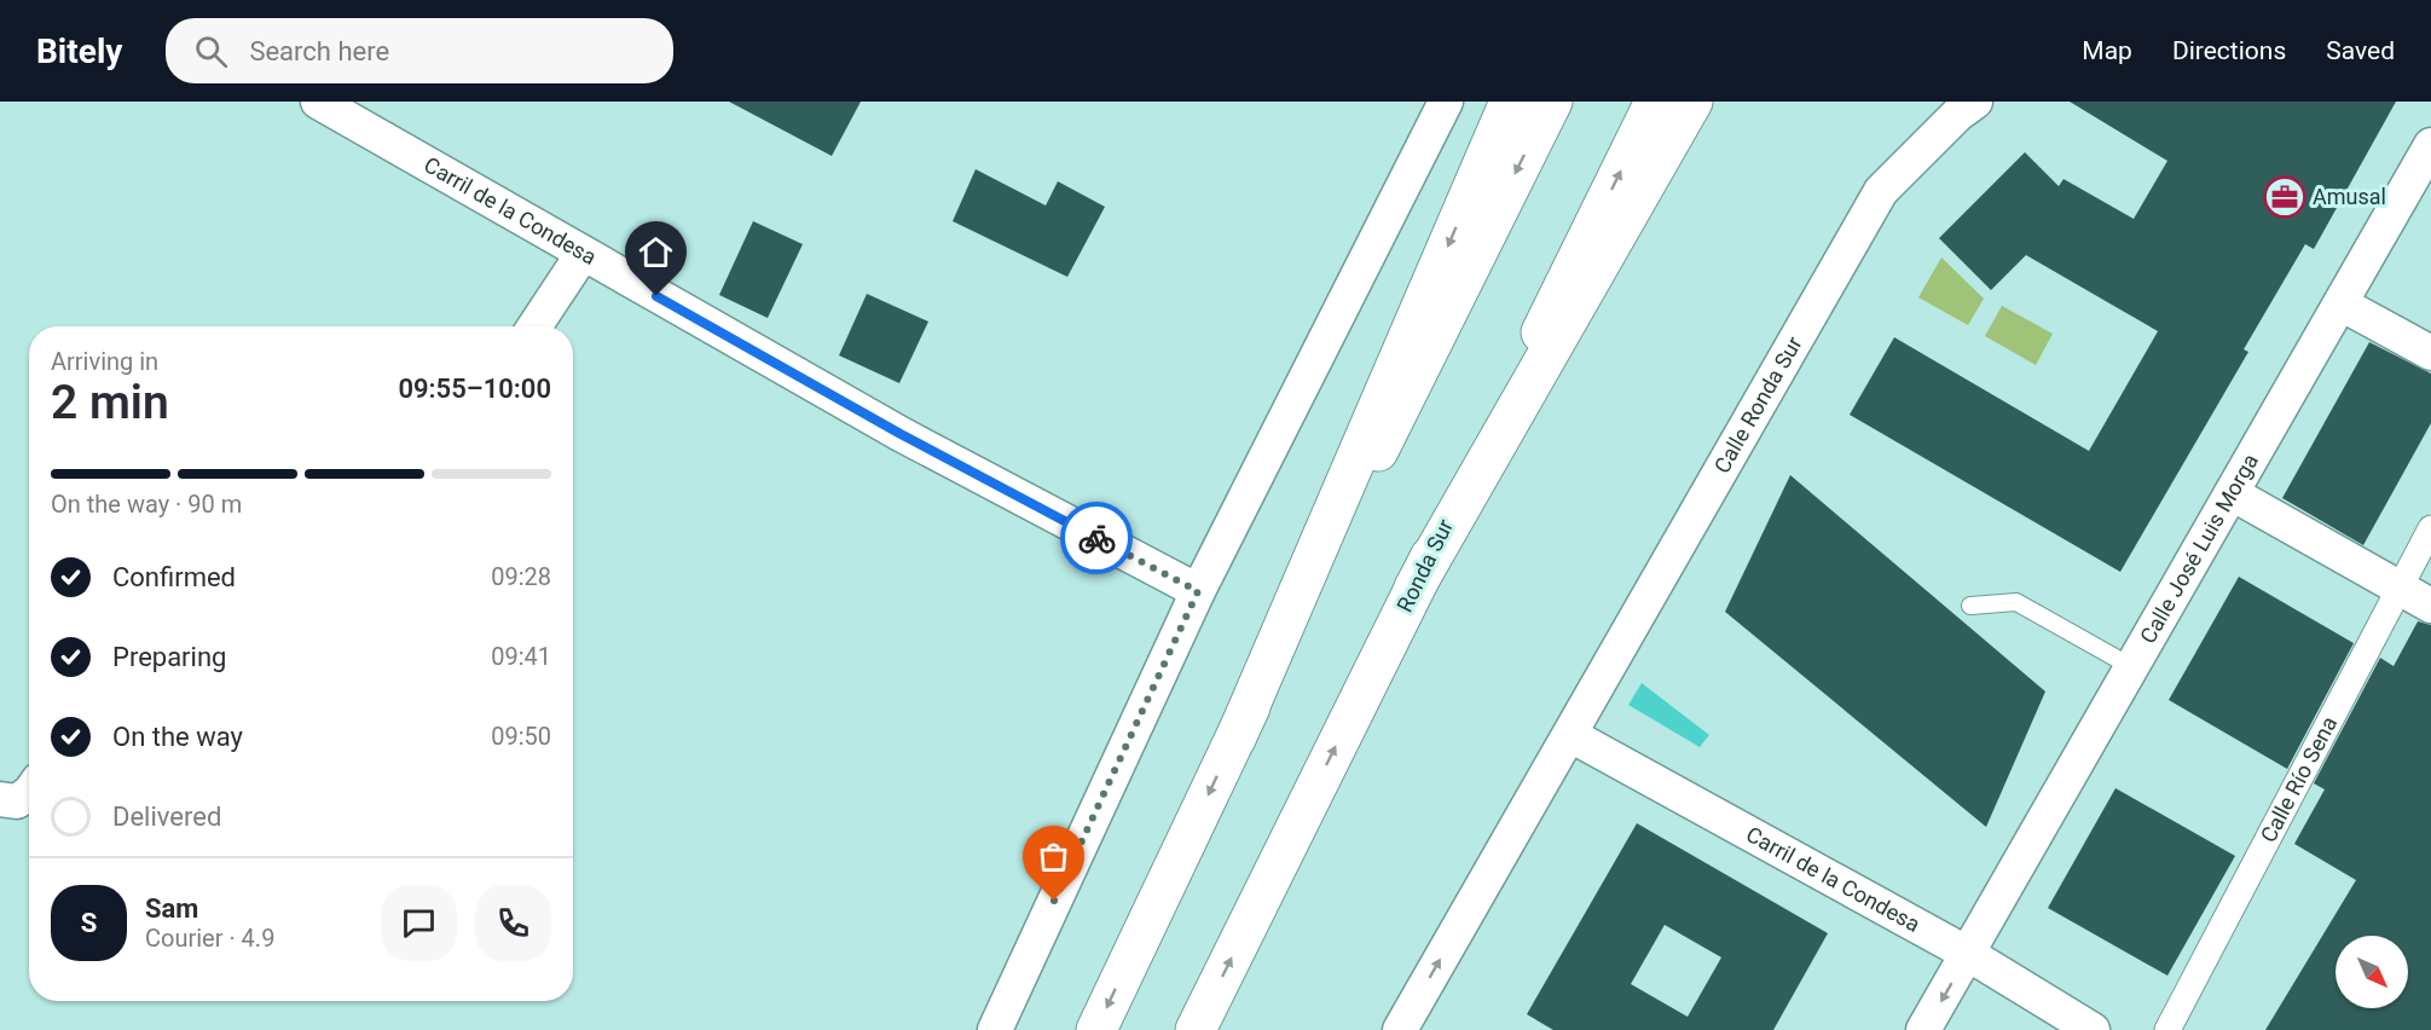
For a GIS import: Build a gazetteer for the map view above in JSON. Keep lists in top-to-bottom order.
{
  "streets": {
    "main road": ["Ronda Sur"],
    "street": [
      "Carril de la Condesa",
      "Calle Ronda Sur",
      "Calle José Luis Morga",
      "Calle Río Sena"
    ]
  },
  "crossings": [
    ["Carril de la Condesa", "Calle Ronda Sur"],
    ["Carril de la Condesa", "Calle José Luis Morga"]
  ],
  "places": {
    "office": ["Amusal"]
  },
  "north": "bottom right",
  "page": {
    "header": "Bitely",
    "search": "Search here",
    "nav": ["Map", "Directions", "Saved"],
    "heading": ["2 min", "Arriving in", "09:55–10:00"],
    "panel": ["Sam", "Courier · 4.9"],
    "bar": "On the way · 90 m",
    "list": [
      ["Confirmed", "09:28"],
      ["Preparing", "09:41"],
      ["On the way", "09:50"],
      "Delivered"
    ],
    "round": "S"
  }
}
